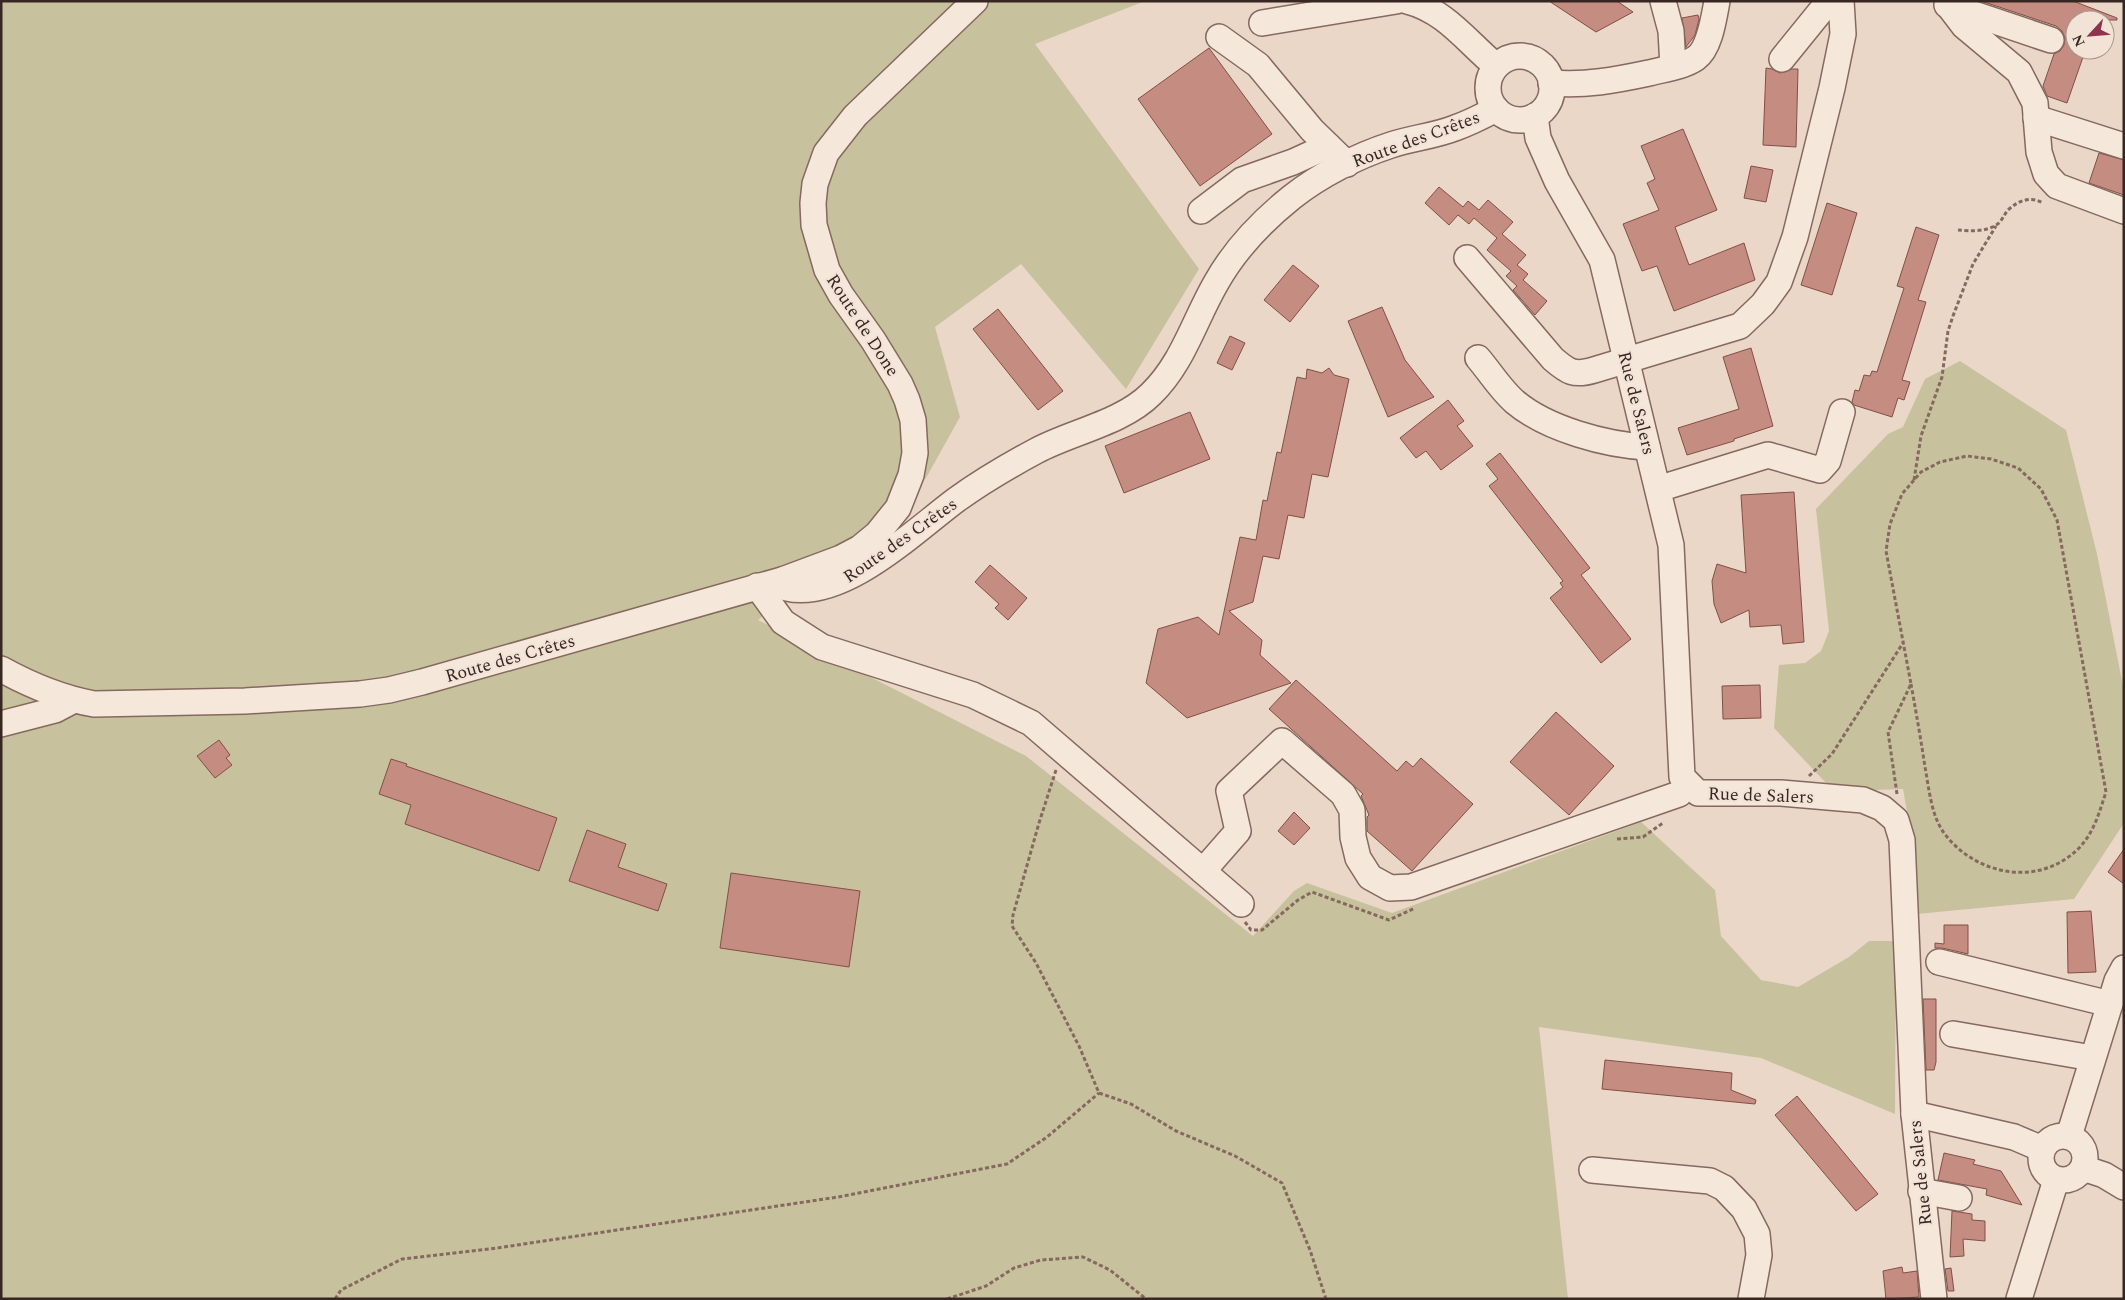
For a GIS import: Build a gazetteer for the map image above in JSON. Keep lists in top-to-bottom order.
{
  "streets": {
    "street": ["Route des Crêtes", "Route de Done", "Rue de Salers"]
  },
  "crossings": [
    ["Route des Crêtes", "Route de Done"],
    ["Route des Crêtes", "Rue de Salers"]
  ],
  "north": "bottom left"
}
